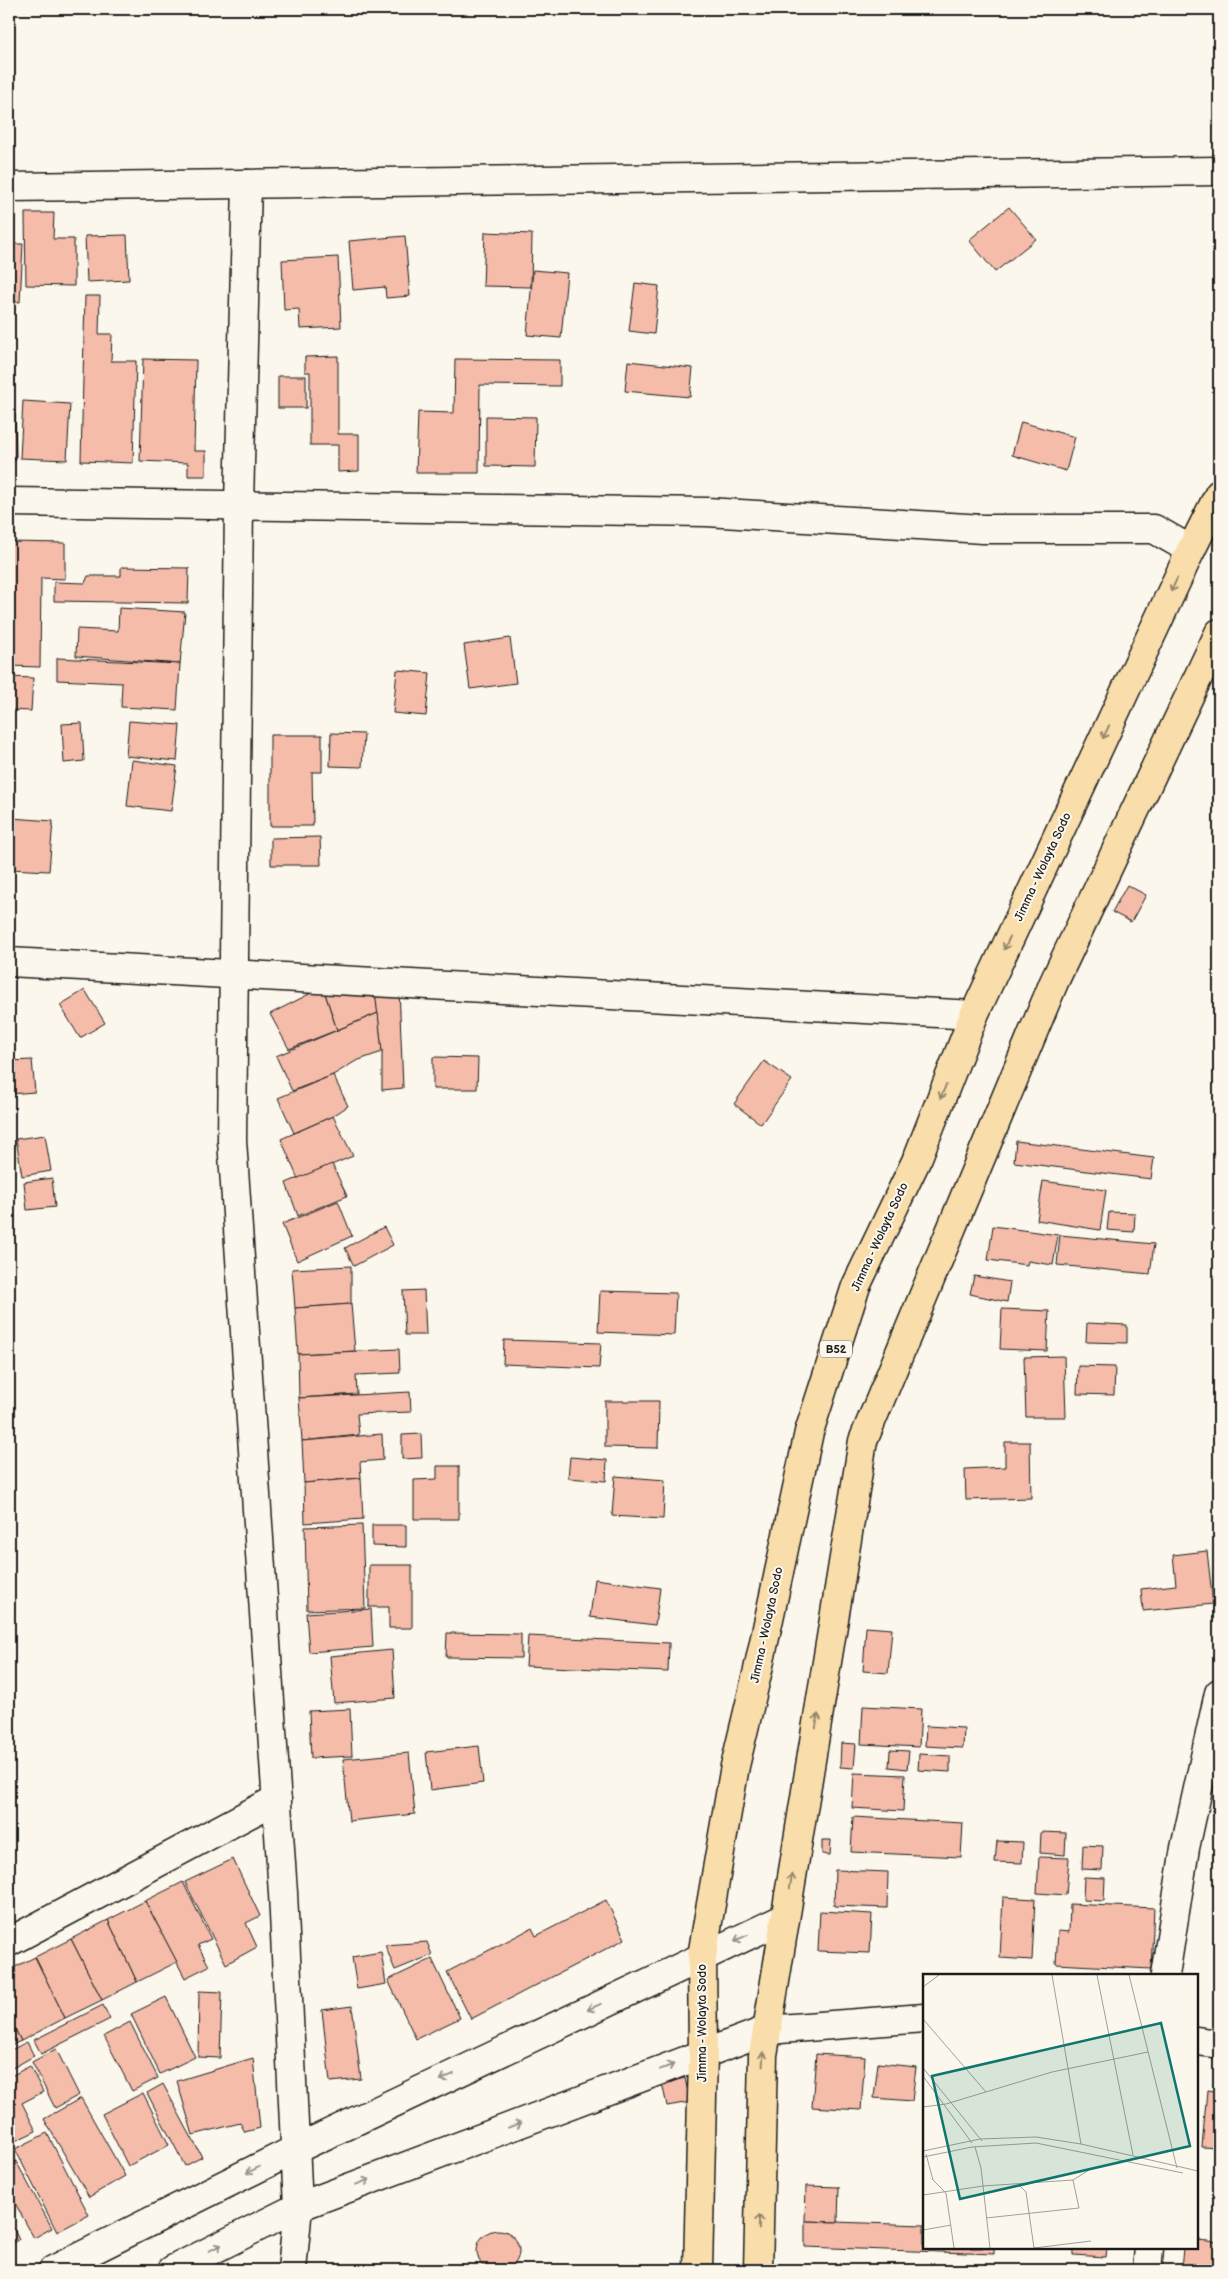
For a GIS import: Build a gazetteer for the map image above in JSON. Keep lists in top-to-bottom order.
{
  "streets": {
    "highway": ["Jimma - Wolayta Sodo", "B52"]
  }
}
